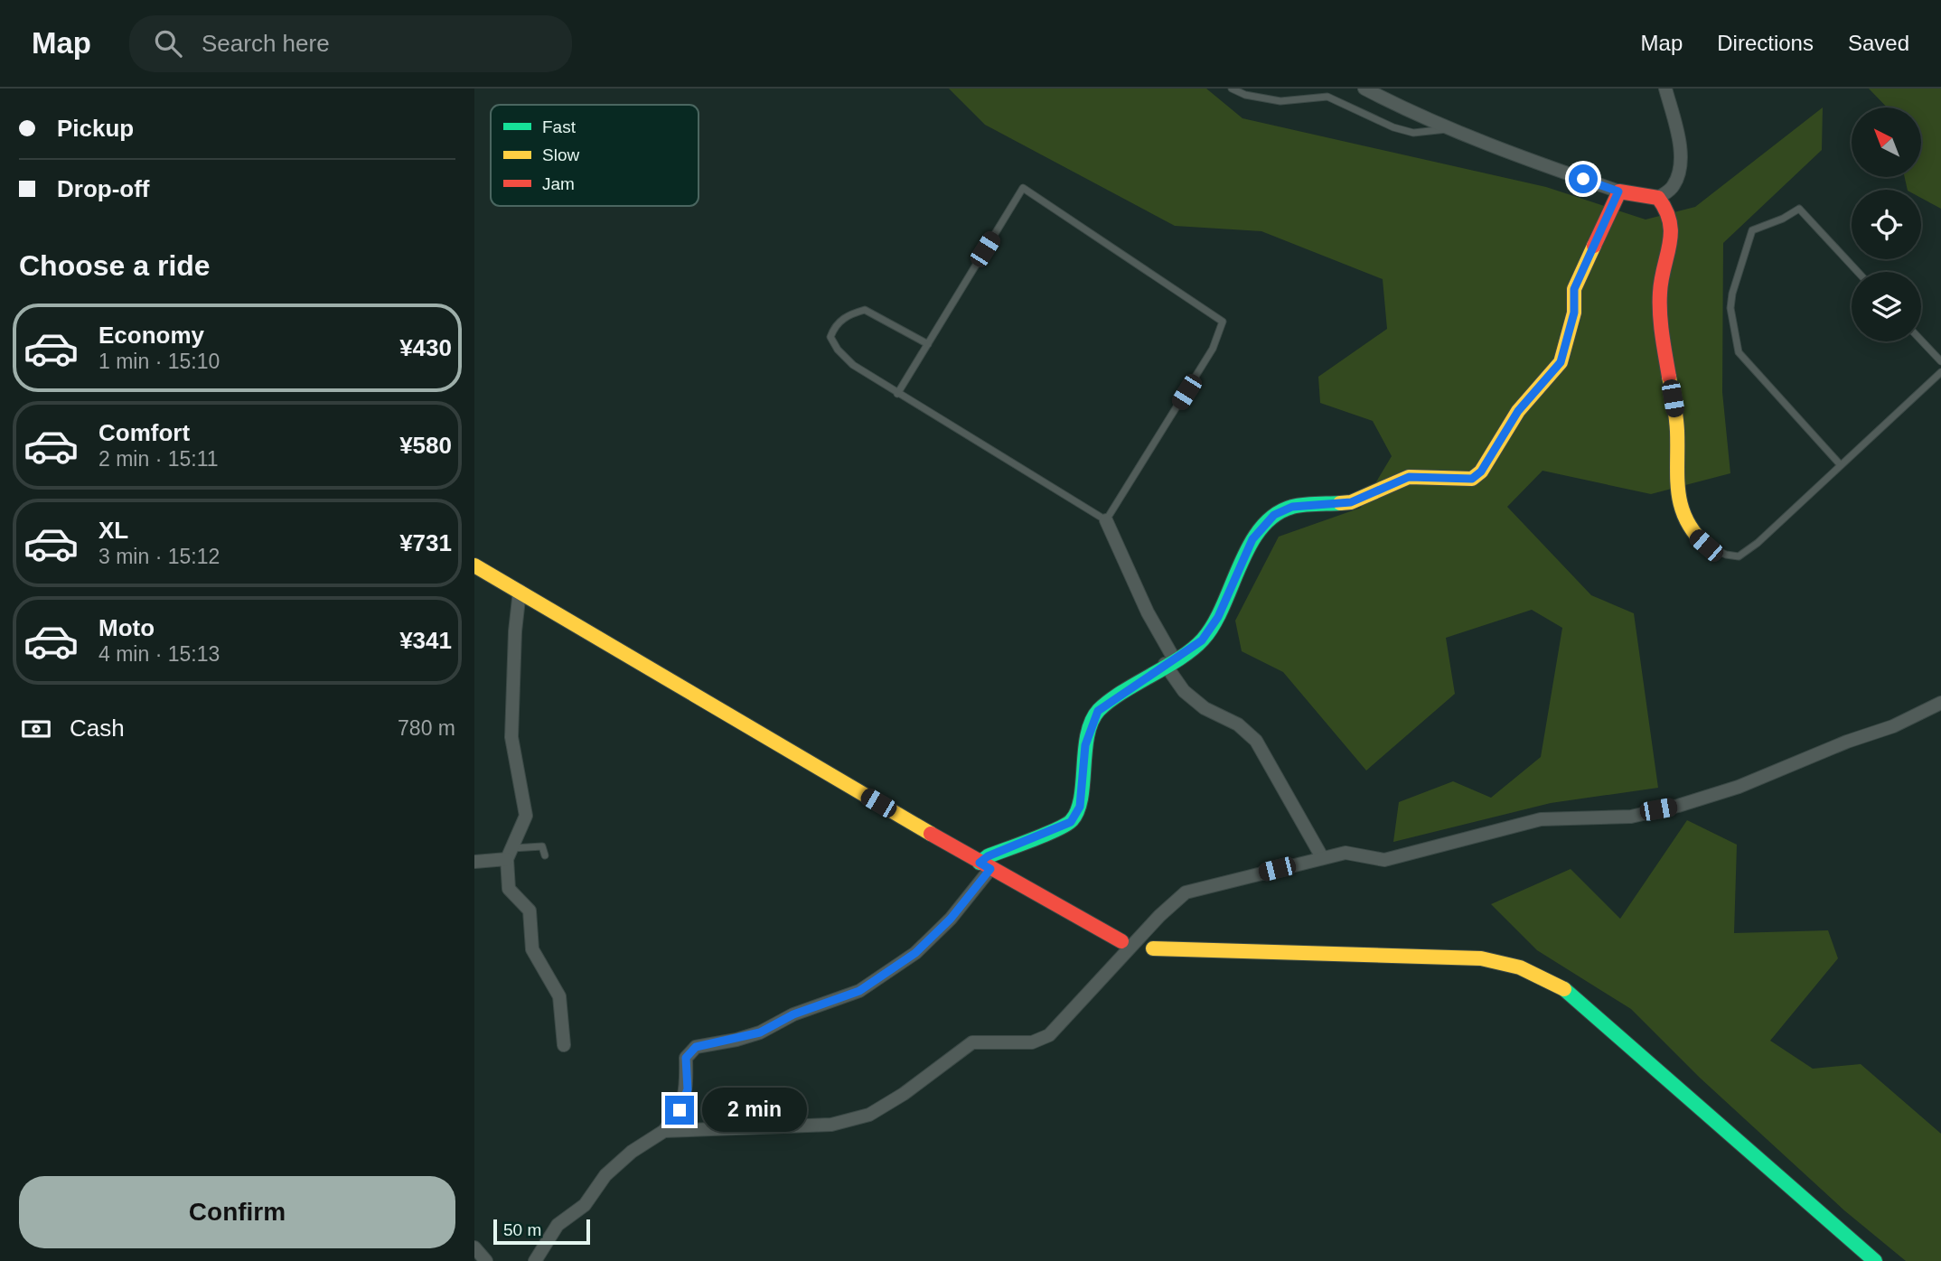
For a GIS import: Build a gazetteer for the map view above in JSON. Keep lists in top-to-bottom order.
{
  "legend": ["Fast", "Slow", "Jam"],
  "scale_bar": "50 m",
  "north": "top left",
  "page": {
    "header": "Map",
    "search": "Search here",
    "nav": ["Map", "Directions", "Saved"],
    "banner": ["Pickup", "Drop-off"],
    "heading": "Choose a ride",
    "list": [
      {
        "name": "Economy",
        "note": "1 min · 15:10",
        "value": "¥430"
      },
      {
        "name": "Comfort",
        "note": "2 min · 15:11",
        "value": "¥580"
      },
      {
        "name": "XL",
        "note": "3 min · 15:12",
        "value": "¥731"
      },
      {
        "name": "Moto",
        "note": "4 min · 15:13",
        "value": "¥341"
      }
    ],
    "pay": ["Cash", "780 m"],
    "bubble": "2 min",
    "buttons": "Confirm",
    "scale": "50 m"
  }
}
